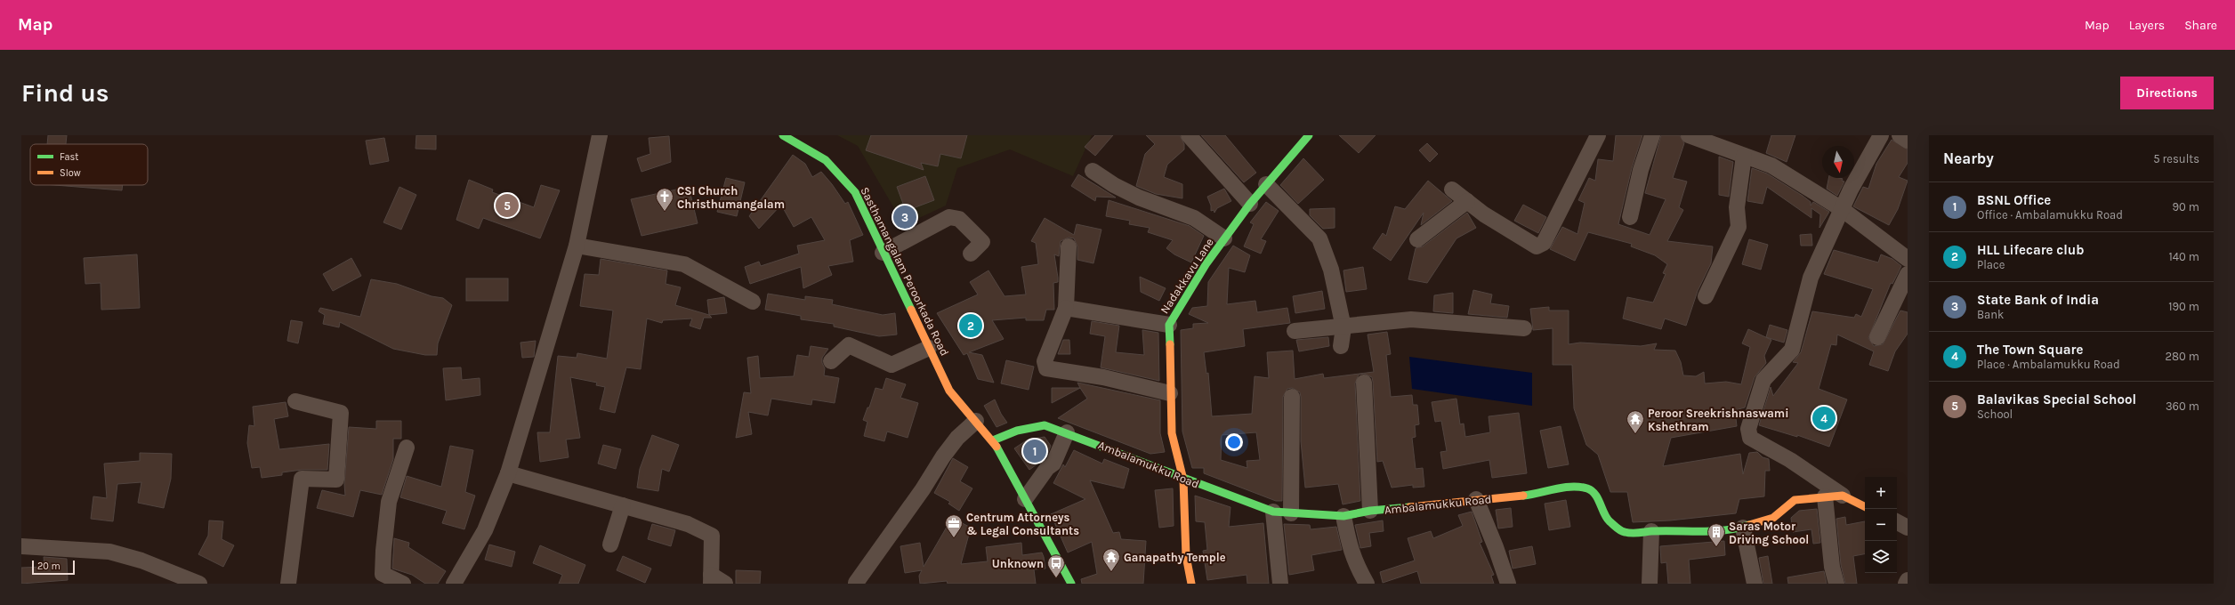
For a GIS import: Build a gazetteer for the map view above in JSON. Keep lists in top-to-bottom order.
{
  "streets": {
    "street": ["Sasthamangalam Peroorkada Road", "Nadakkavu Lane", "Ambalamukku Road"]
  },
  "crossings": [
    ["Sasthamangalam Peroorkada Road", "Ambalamukku Road"],
    ["Nadakkavu Lane", "Ambalamukku Road"]
  ],
  "places": {
    "church": ["CSI Church Christhumangalam"],
    "temple": ["Peroor Sreekrishnaswami Kshethram", "Ganapathy Temple"],
    "office": ["Centrum Attorneys & Legal Consultants"],
    "building": ["Saras Motor Driving School"],
    "bus stop": ["Unknown"]
  },
  "legend": ["Fast", "Slow"],
  "scale_bar": "20 m",
  "north": "bottom",
  "page": {
    "header": "Map",
    "nav": ["Map", "Layers", "Share"],
    "buttons": "Directions",
    "title": "Find us",
    "heading": ["Nearby", "5 results"],
    "list": [
      {
        "mark": "1",
        "name": "BSNL Office",
        "note": "Office · Ambalamukku Road",
        "value": "90 m"
      },
      {
        "mark": "2",
        "name": "HLL Lifecare club",
        "note": "Place",
        "value": "140 m"
      },
      {
        "mark": "3",
        "name": "State Bank of India",
        "note": "Bank",
        "value": "190 m"
      },
      {
        "mark": "4",
        "name": "The Town Square",
        "note": "Place · Ambalamukku Road",
        "value": "280 m"
      },
      {
        "mark": "5",
        "name": "Balavikas Special School",
        "note": "School",
        "value": "360 m"
      }
    ],
    "pins": [
      "5",
      "3",
      "2",
      "4",
      "1"
    ],
    "map_buttons": ["+", "−"],
    "scale": "20 m"
  }
}
